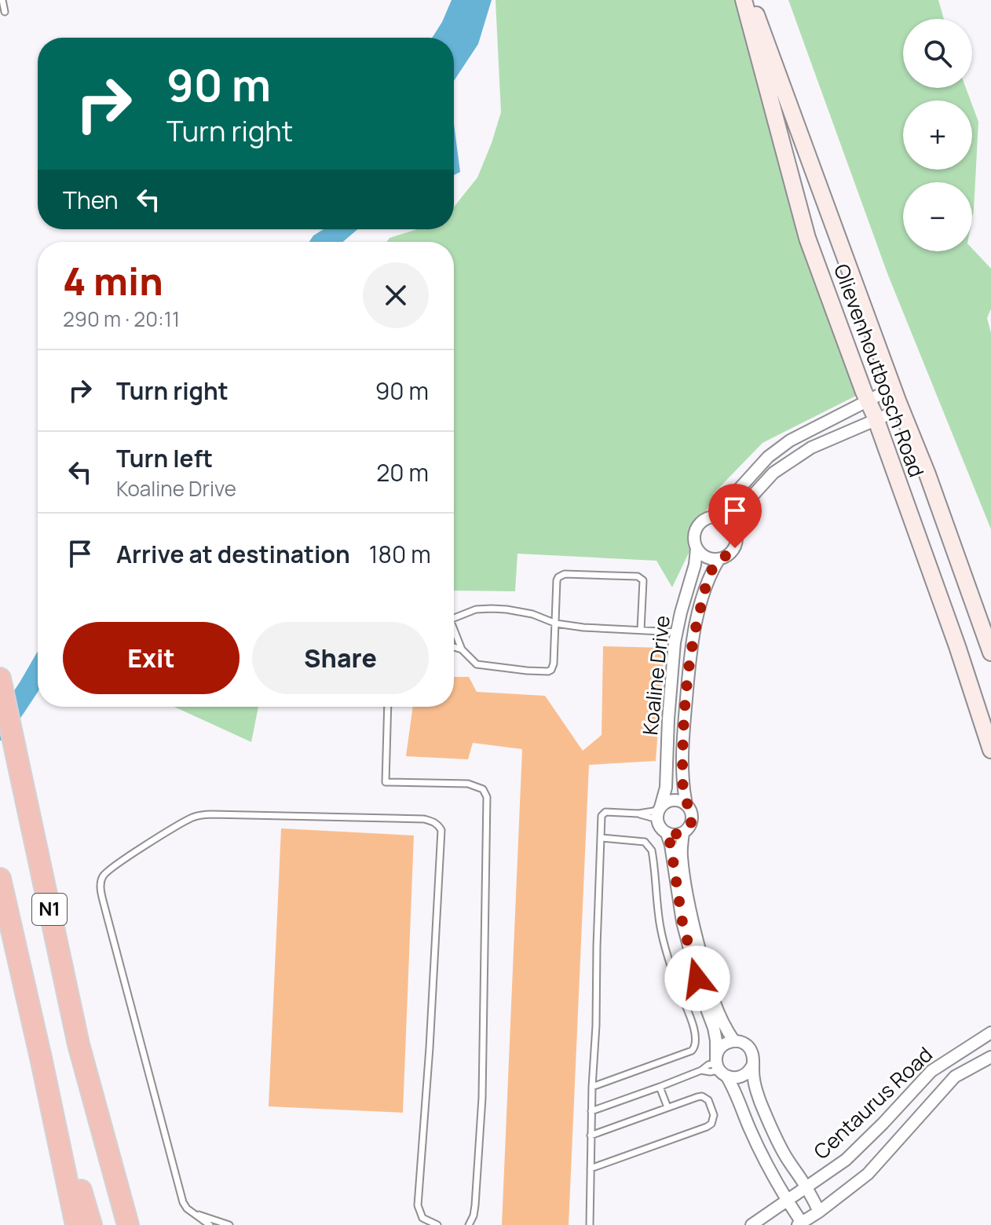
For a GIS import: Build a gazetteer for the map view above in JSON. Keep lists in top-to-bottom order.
{
  "streets": {
    "highway": ["N1"],
    "main road": ["Olievenhoutbosch Road"],
    "street": ["Koaline Drive", "Centaurus Road"]
  },
  "crossings": [
    ["Olievenhoutbosch Road", "Koaline Drive"]
  ],
  "page": {
    "map_buttons": ["+", "−"],
    "turn": ["90 m", "Turn right"],
    "then": "Then",
    "heading": ["4 min", "290 m · 20:11"],
    "list": [
      {
        "name": "Turn right",
        "value": "90 m"
      },
      {
        "name": "Turn left",
        "note": "Koaline Drive",
        "value": "20 m"
      },
      {
        "name": "Arrive at destination",
        "value": "180 m"
      }
    ],
    "buttons": ["Exit", "Share"]
  }
}
